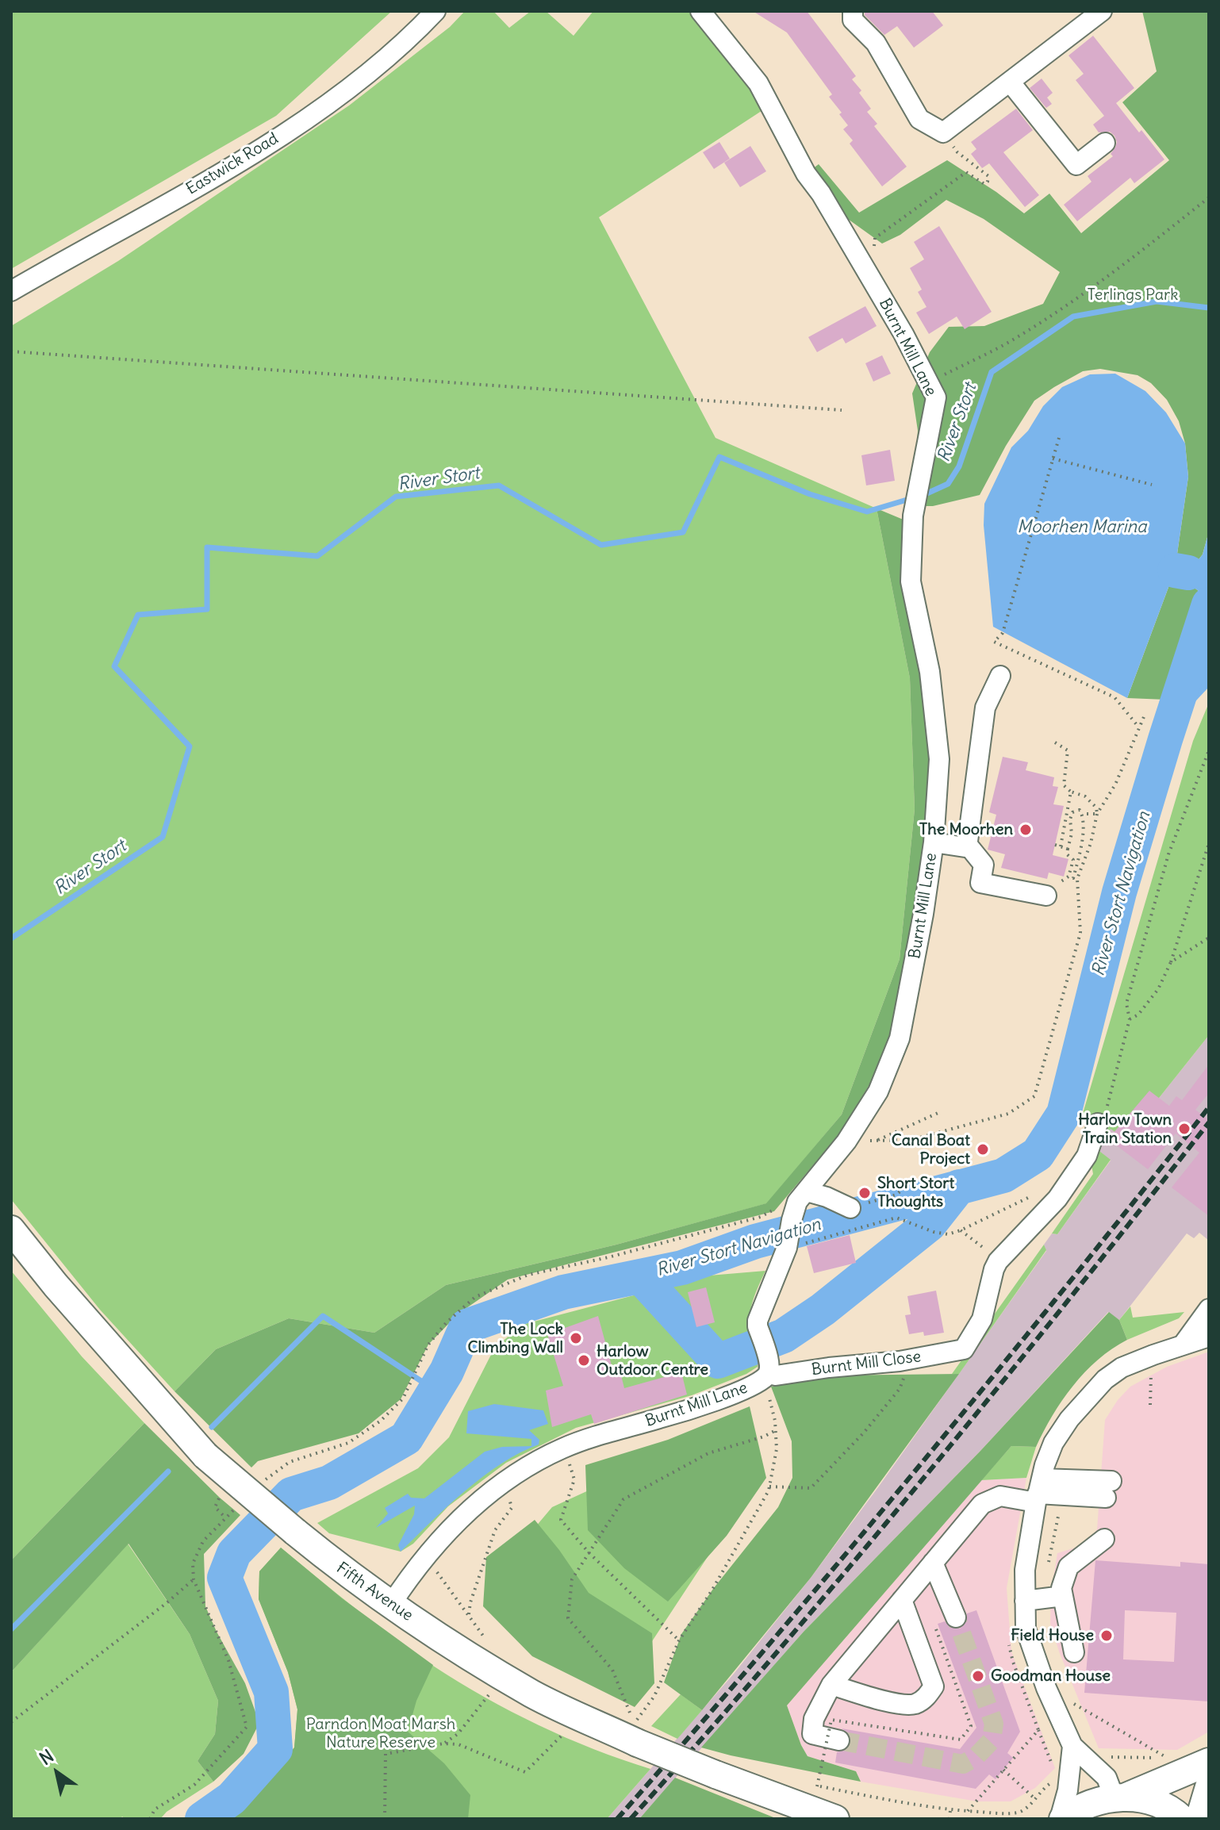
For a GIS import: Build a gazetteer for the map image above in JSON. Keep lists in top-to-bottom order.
{
  "streets": {
    "highway": ["Fifth Avenue"],
    "street": ["Eastwick Road", "Burnt Mill Lane", "Burnt Mill Close"]
  },
  "crossings": [
    ["Burnt Mill Lane", "Burnt Mill Close"],
    ["Burnt Mill Lane", "Fifth Avenue"]
  ],
  "water": ["River Stort", "Moorhen Marina", "River Stort Navigation"],
  "parks": ["Terlings Park", "Parndon Moat Marsh Nature Reserve"],
  "places": [
    "The Moorhen",
    "Harlow Town Train Station",
    "Canal Boat Project",
    "Short Stort Thoughts",
    "The Lock Climbing Wall",
    "Harlow Outdoor Centre",
    "Field House",
    "Goodman House"
  ],
  "north": "top left"
}
